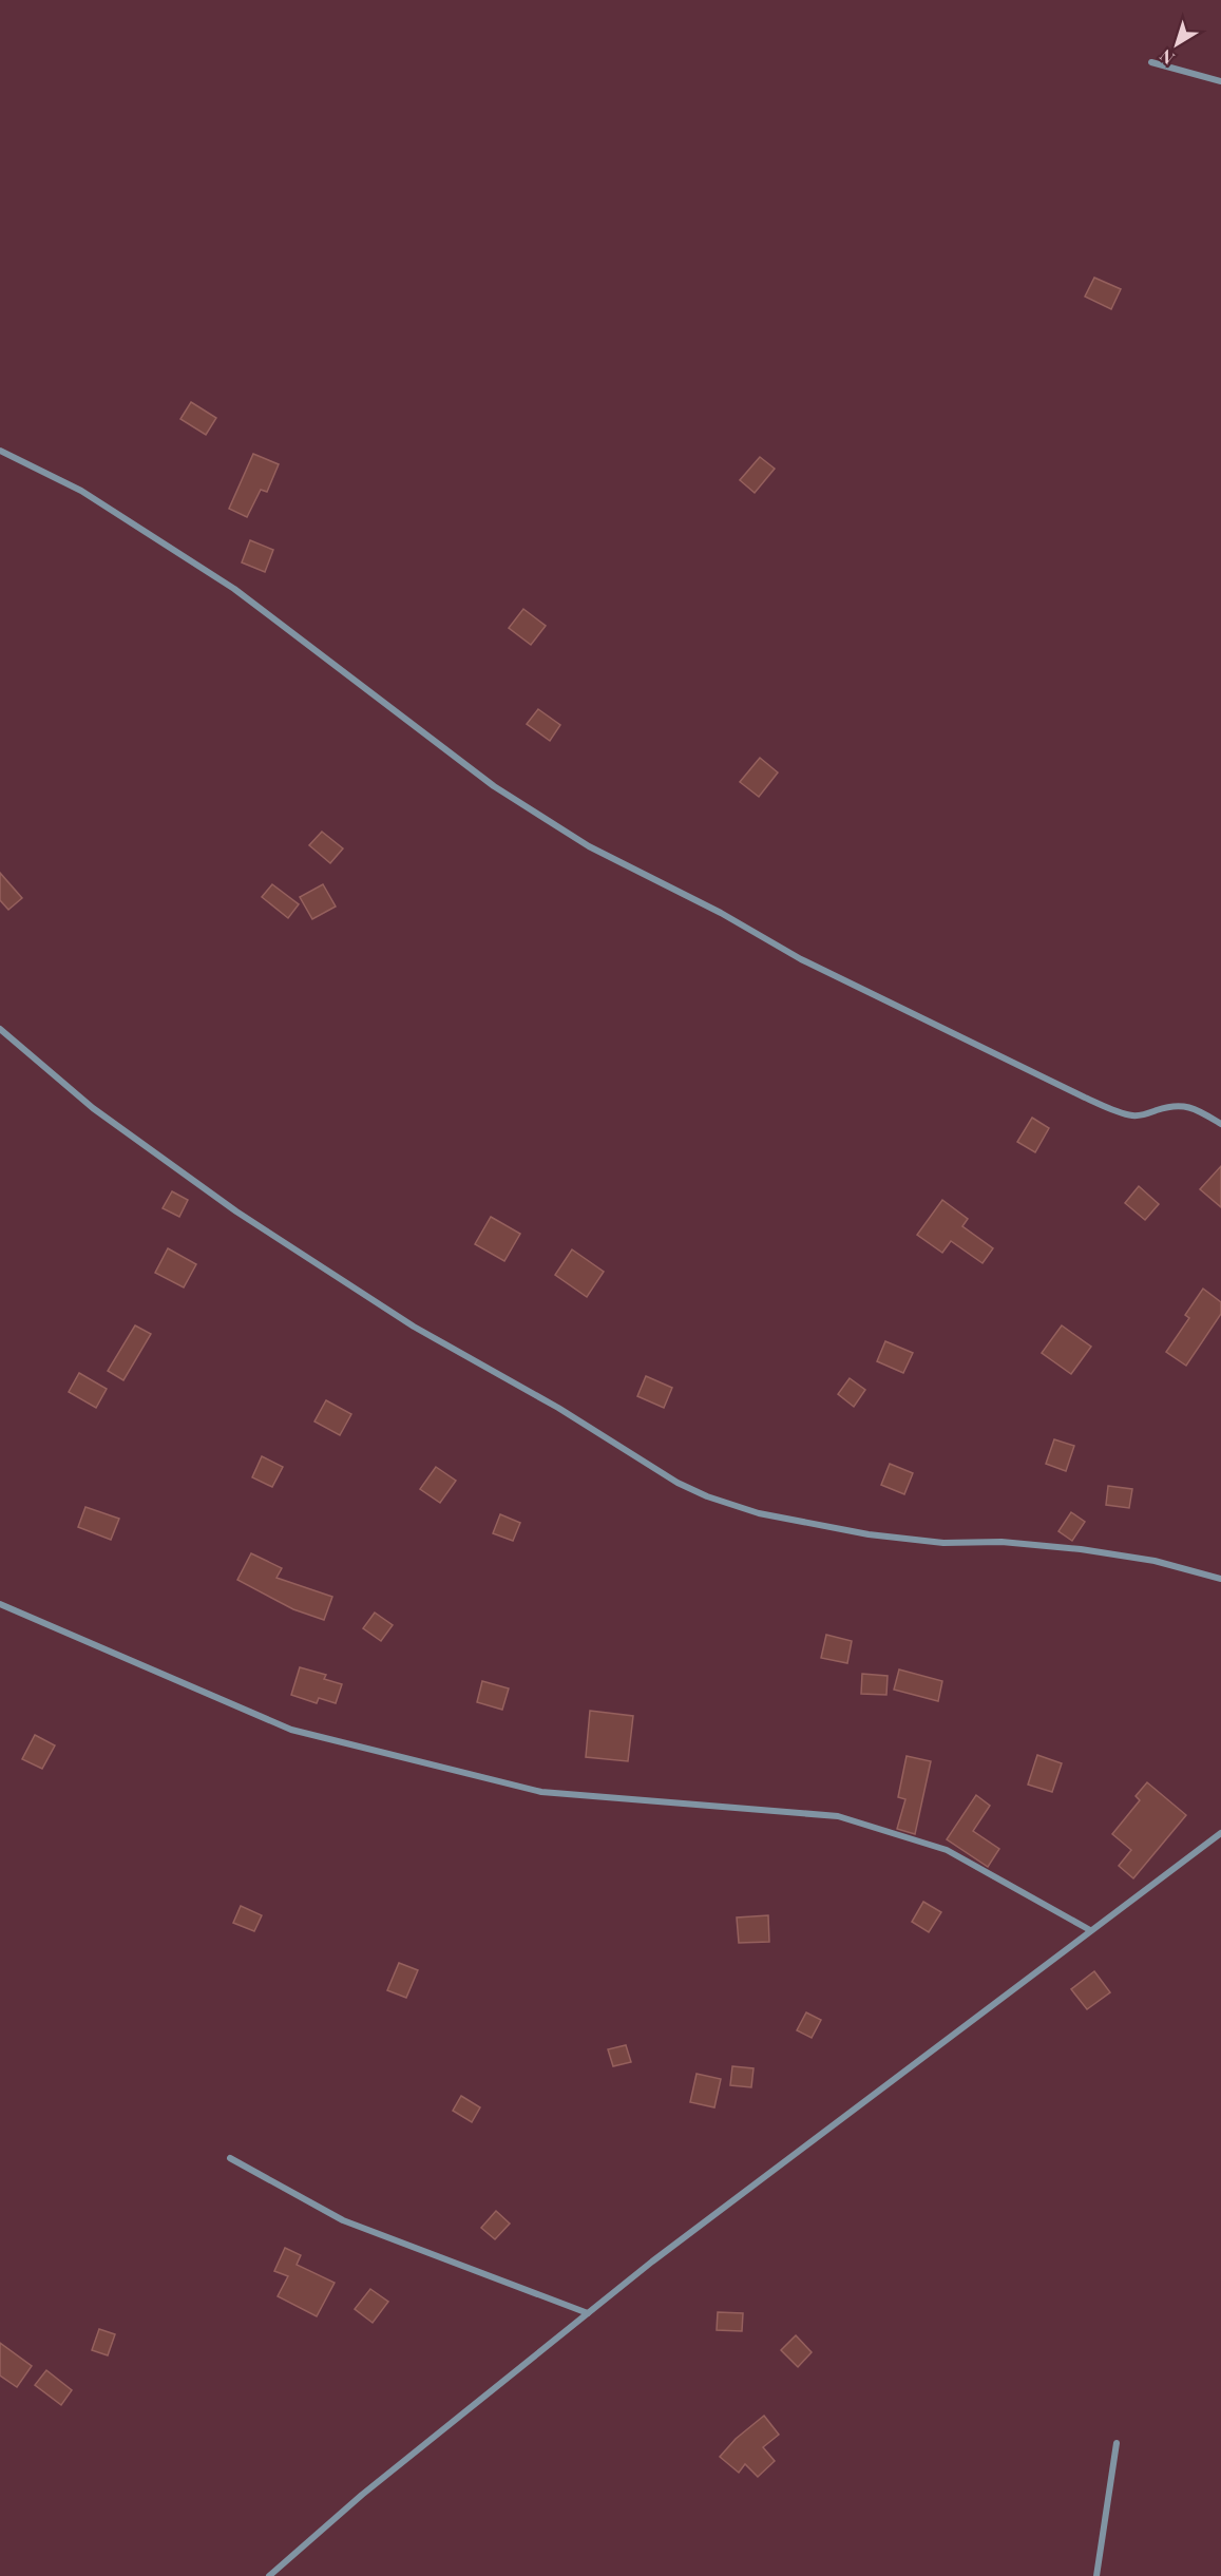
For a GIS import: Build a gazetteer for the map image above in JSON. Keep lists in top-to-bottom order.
{
  "north": "bottom left"
}
